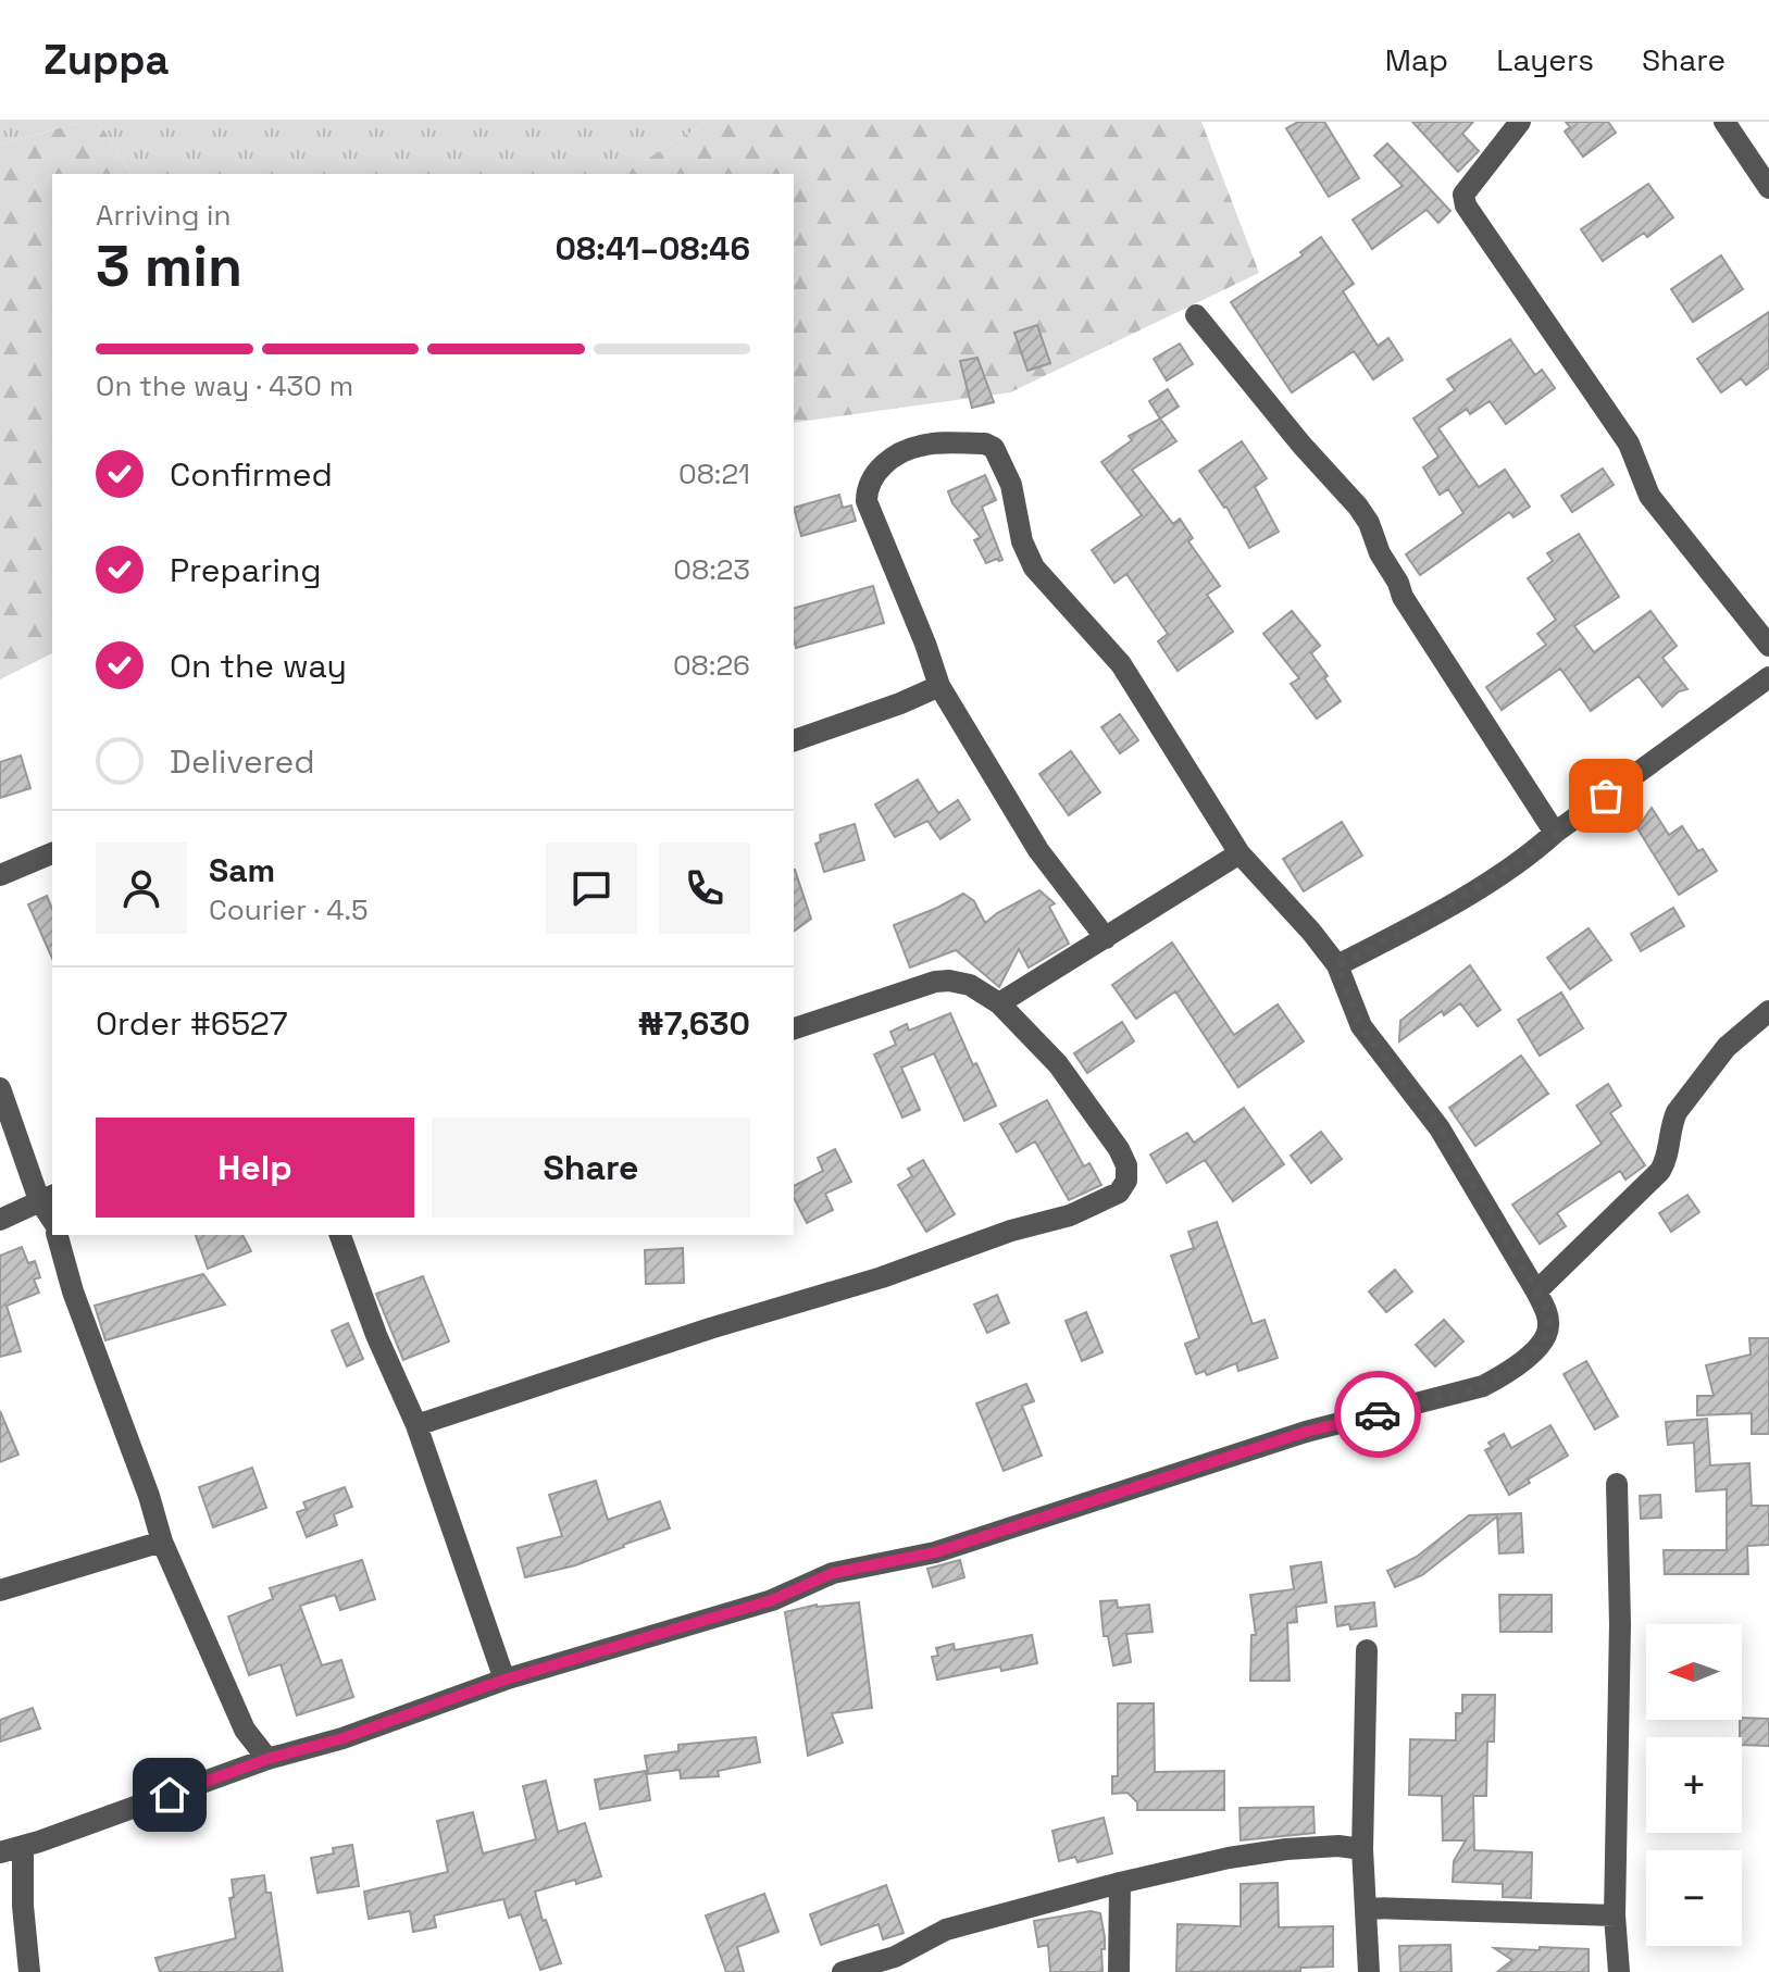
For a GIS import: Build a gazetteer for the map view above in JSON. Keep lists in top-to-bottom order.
{
  "north": "left",
  "page": {
    "header": "Zuppa",
    "nav": ["Map", "Layers", "Share"],
    "heading": ["3 min", "Arriving in", "08:41–08:46"],
    "panel": [
      "Sam",
      "Courier · 4.5",
      "Order #6527",
      "₦7,630"
    ],
    "bar": "On the way · 430 m",
    "list": [
      ["Confirmed", "08:21"],
      ["Preparing", "08:23"],
      ["On the way", "08:26"],
      "Delivered"
    ],
    "buttons": ["Help", "Share"],
    "map_buttons": ["+", "−"]
  }
}
